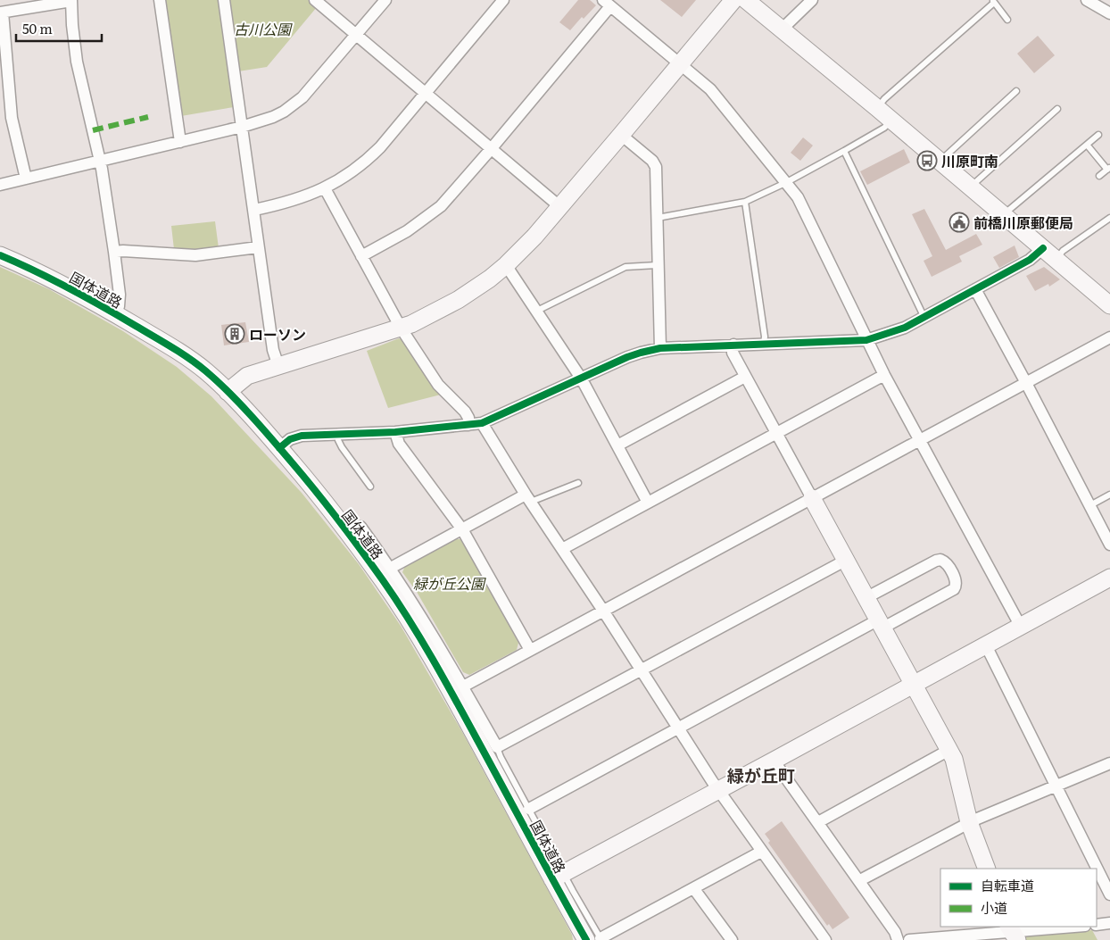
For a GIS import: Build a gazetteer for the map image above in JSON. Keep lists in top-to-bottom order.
{
  "streets": {
    "street": ["国体道路"]
  },
  "districts": ["緑が丘町"],
  "parks": ["古川公園", "緑が丘公園"],
  "places": {
    "bus stop": ["川原町南"],
    "public building": ["前橋川原郵便局"],
    "building": ["ローソン"]
  },
  "legend": ["自転車道", "小道"],
  "scale_bar": "50 m"
}
